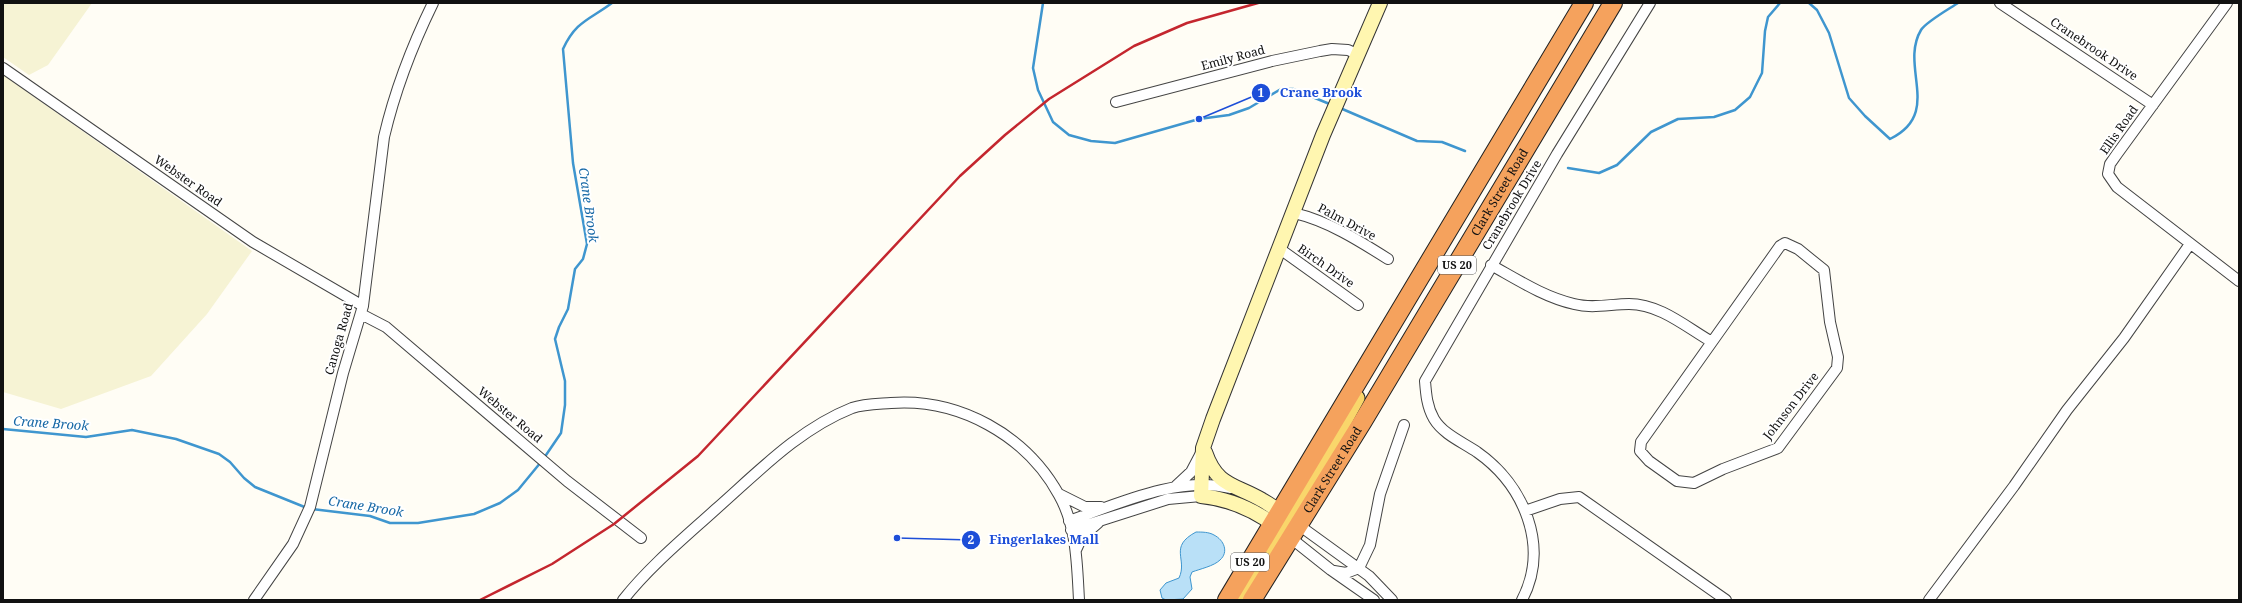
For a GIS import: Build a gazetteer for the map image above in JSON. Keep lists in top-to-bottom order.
{
  "streets": {
    "highway": ["Clark Street Road", "US 20"],
    "street": [
      "Cranebrook Drive",
      "Emily Road",
      "Ellis Road",
      "Webster Road",
      "Palm Drive",
      "Birch Drive",
      "Canoga Road",
      "Johnson Drive"
    ]
  },
  "crossings": [
    ["Cranebrook Drive", "Ellis Road"],
    ["Webster Road", "Canoga Road"],
    ["Clark Street Road", "US 20"]
  ],
  "water": ["Crane Brook"],
  "places": ["Crane Brook", "Fingerlakes Mall"]
}
